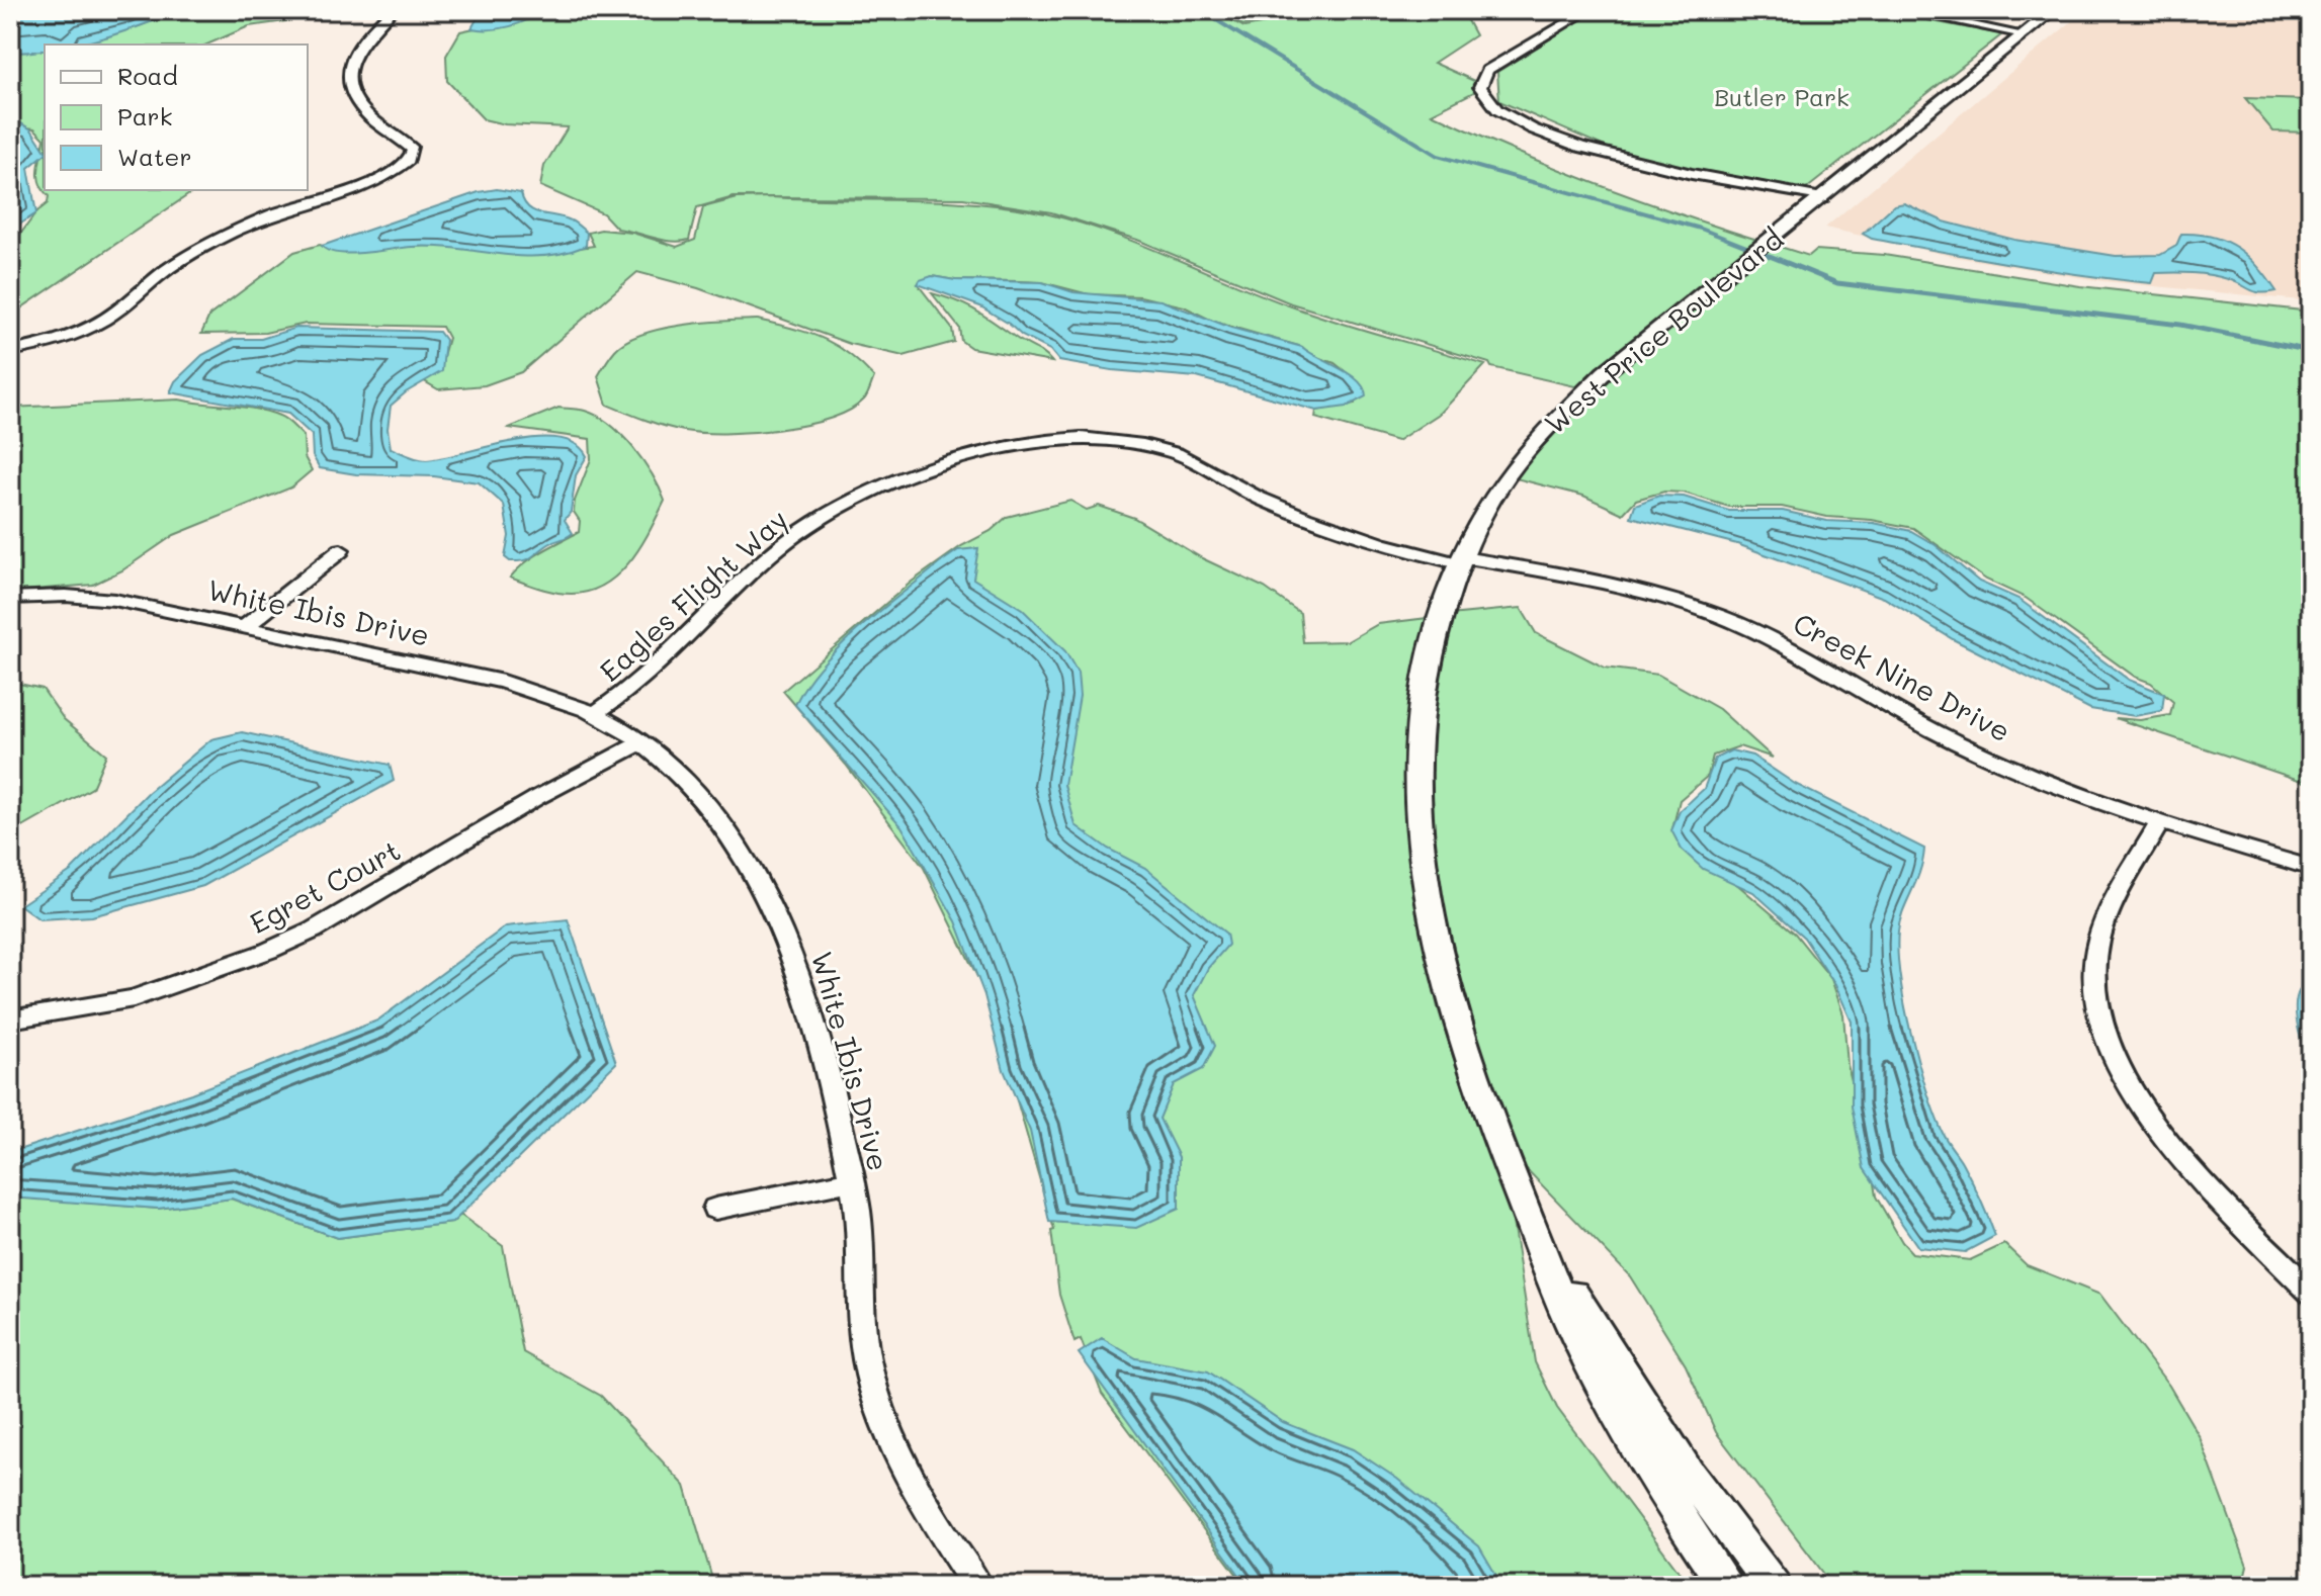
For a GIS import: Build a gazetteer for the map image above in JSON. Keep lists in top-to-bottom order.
{
  "streets": {
    "street": [
      "West Price Boulevard",
      "Eagles Flight Way",
      "White Ibis Drive",
      "Creek Nine Drive",
      "Egret Court"
    ]
  },
  "crossings": [
    ["West Price Boulevard", "Eagles Flight Way"],
    ["West Price Boulevard", "Creek Nine Drive"],
    ["Eagles Flight Way", "White Ibis Drive"],
    ["Eagles Flight Way", "Creek Nine Drive"],
    ["White Ibis Drive", "Egret Court"]
  ],
  "parks": ["Butler Park"],
  "legend": ["Road", "Park", "Water"]
}
